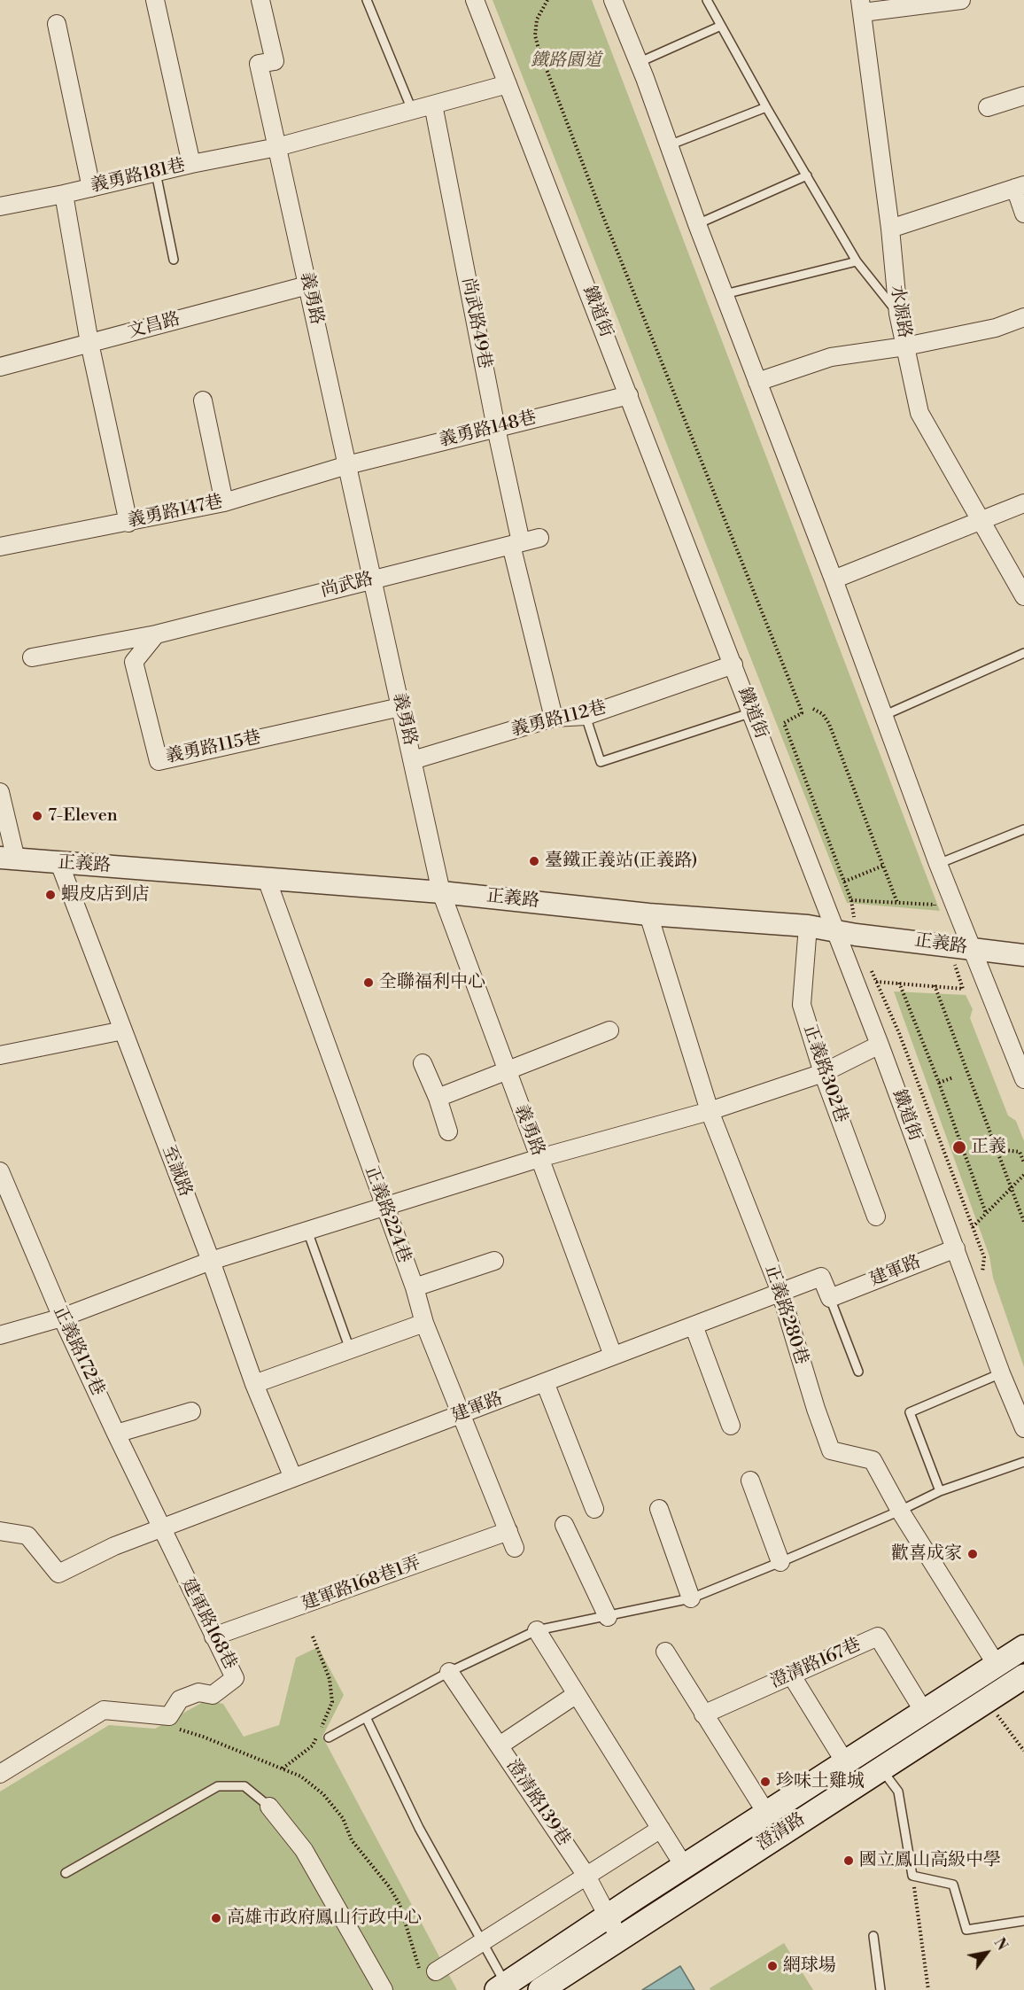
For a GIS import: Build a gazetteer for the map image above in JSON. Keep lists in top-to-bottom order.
{
  "streets": {
    "main road": ["澄清路"],
    "street": [
      "義勇路181巷",
      "義勇路",
      "鐵道街",
      "水源路",
      "尚武路49巷",
      "文昌路",
      "義勇路148巷",
      "義勇路147巷",
      "尚武路",
      "義勇路112巷",
      "義勇路115巷",
      "正義路",
      "正義路302巷",
      "至誠路",
      "正義路224巷",
      "建軍路",
      "正義路280巷",
      "正義路172巷",
      "建軍路168巷1弄",
      "建軍路168巷",
      "澄清路167巷",
      "澄清路139巷"
    ]
  },
  "crossings": [
    ["義勇路181巷", "義勇路"],
    ["義勇路181巷", "鐵道街"],
    ["義勇路181巷", "尚武路49巷"],
    ["義勇路", "文昌路"],
    ["義勇路", "義勇路148巷"],
    ["義勇路", "義勇路147巷"],
    ["義勇路", "尚武路"],
    ["義勇路", "義勇路112巷"],
    ["義勇路", "義勇路115巷"],
    ["義勇路", "正義路"],
    ["義勇路", "建軍路"],
    ["鐵道街", "義勇路148巷"],
    ["鐵道街", "義勇路112巷"],
    ["鐵道街", "正義路"],
    ["鐵道街", "建軍路"],
    ["尚武路49巷", "義勇路148巷"],
    ["尚武路49巷", "尚武路"],
    ["尚武路49巷", "義勇路112巷"],
    ["義勇路148巷", "義勇路147巷"],
    ["尚武路", "義勇路115巷"],
    ["正義路", "正義路302巷"],
    ["正義路", "至誠路"],
    ["正義路", "正義路224巷"],
    ["正義路", "正義路280巷"],
    ["至誠路", "建軍路"],
    ["正義路224巷", "建軍路"],
    ["正義路224巷", "建軍路168巷1弄"],
    ["建軍路", "正義路280巷"],
    ["建軍路", "正義路172巷"],
    ["建軍路", "建軍路168巷"],
    ["正義路280巷", "澄清路"],
    ["正義路172巷", "建軍路168巷"],
    ["建軍路168巷1弄", "建軍路168巷"],
    ["澄清路167巷", "澄清路"],
    ["澄清路139巷", "澄清路"]
  ],
  "parks": ["鐵路園道"],
  "places": [
    "7-Eleven",
    "臺鐵正義站(正義路)",
    "蝦皮店到店",
    "全聯福利中心",
    "正義",
    "歡喜成家",
    "珍味土雞城",
    "國立鳳山高級中學",
    "高雄市政府鳳山行政中心",
    "網球場"
  ],
  "north": "top right"
}
